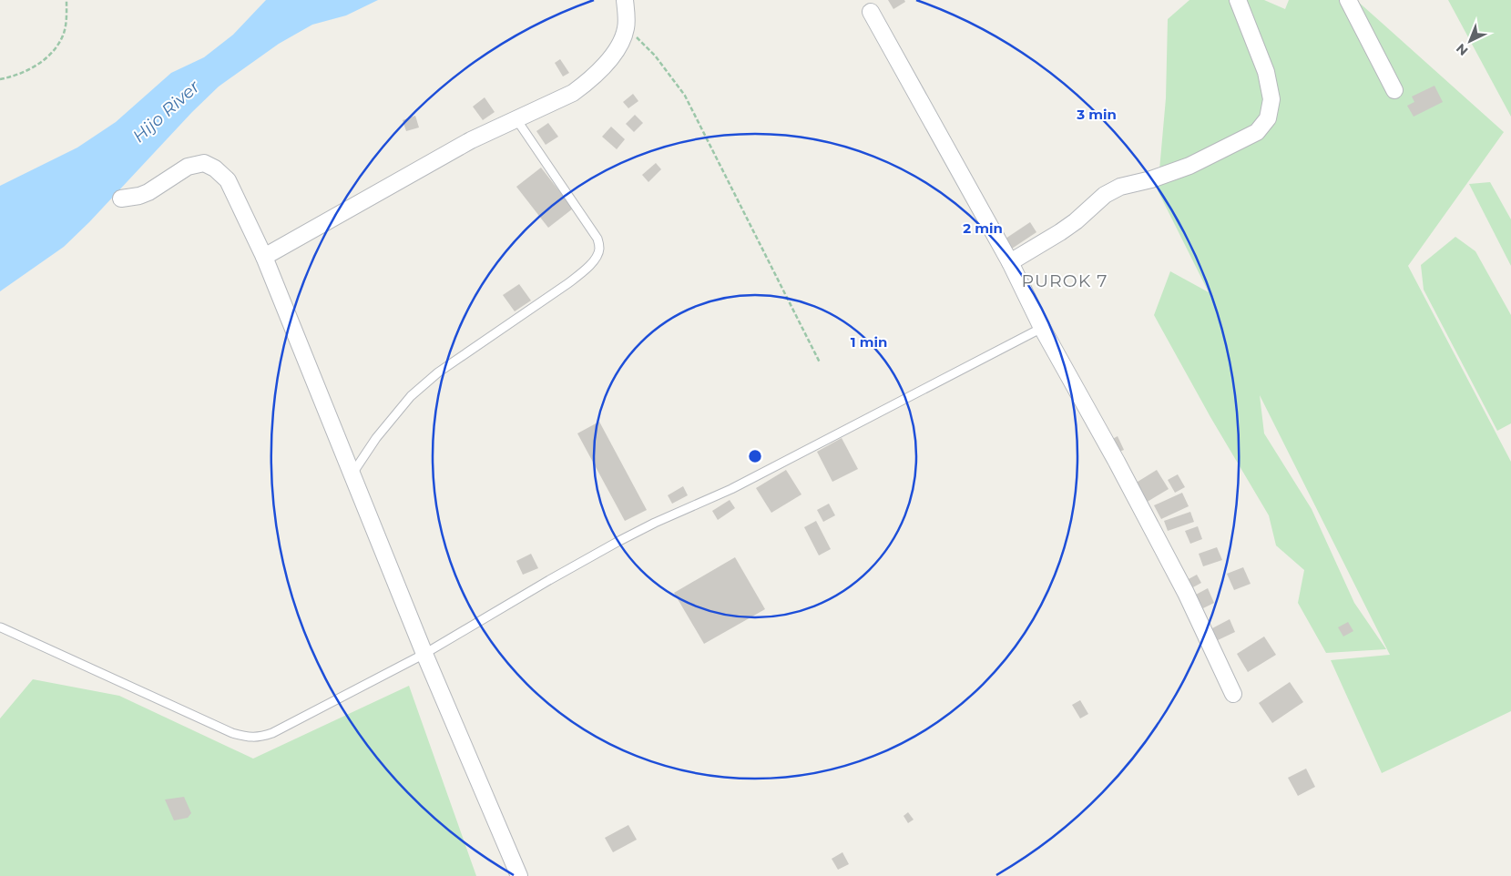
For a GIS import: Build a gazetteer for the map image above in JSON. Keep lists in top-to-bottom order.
{
  "districts": ["PUROK 7"],
  "water": ["Hijo River"],
  "north": "bottom left",
  "rings": ["3 min", "2 min", "1 min"]
}
